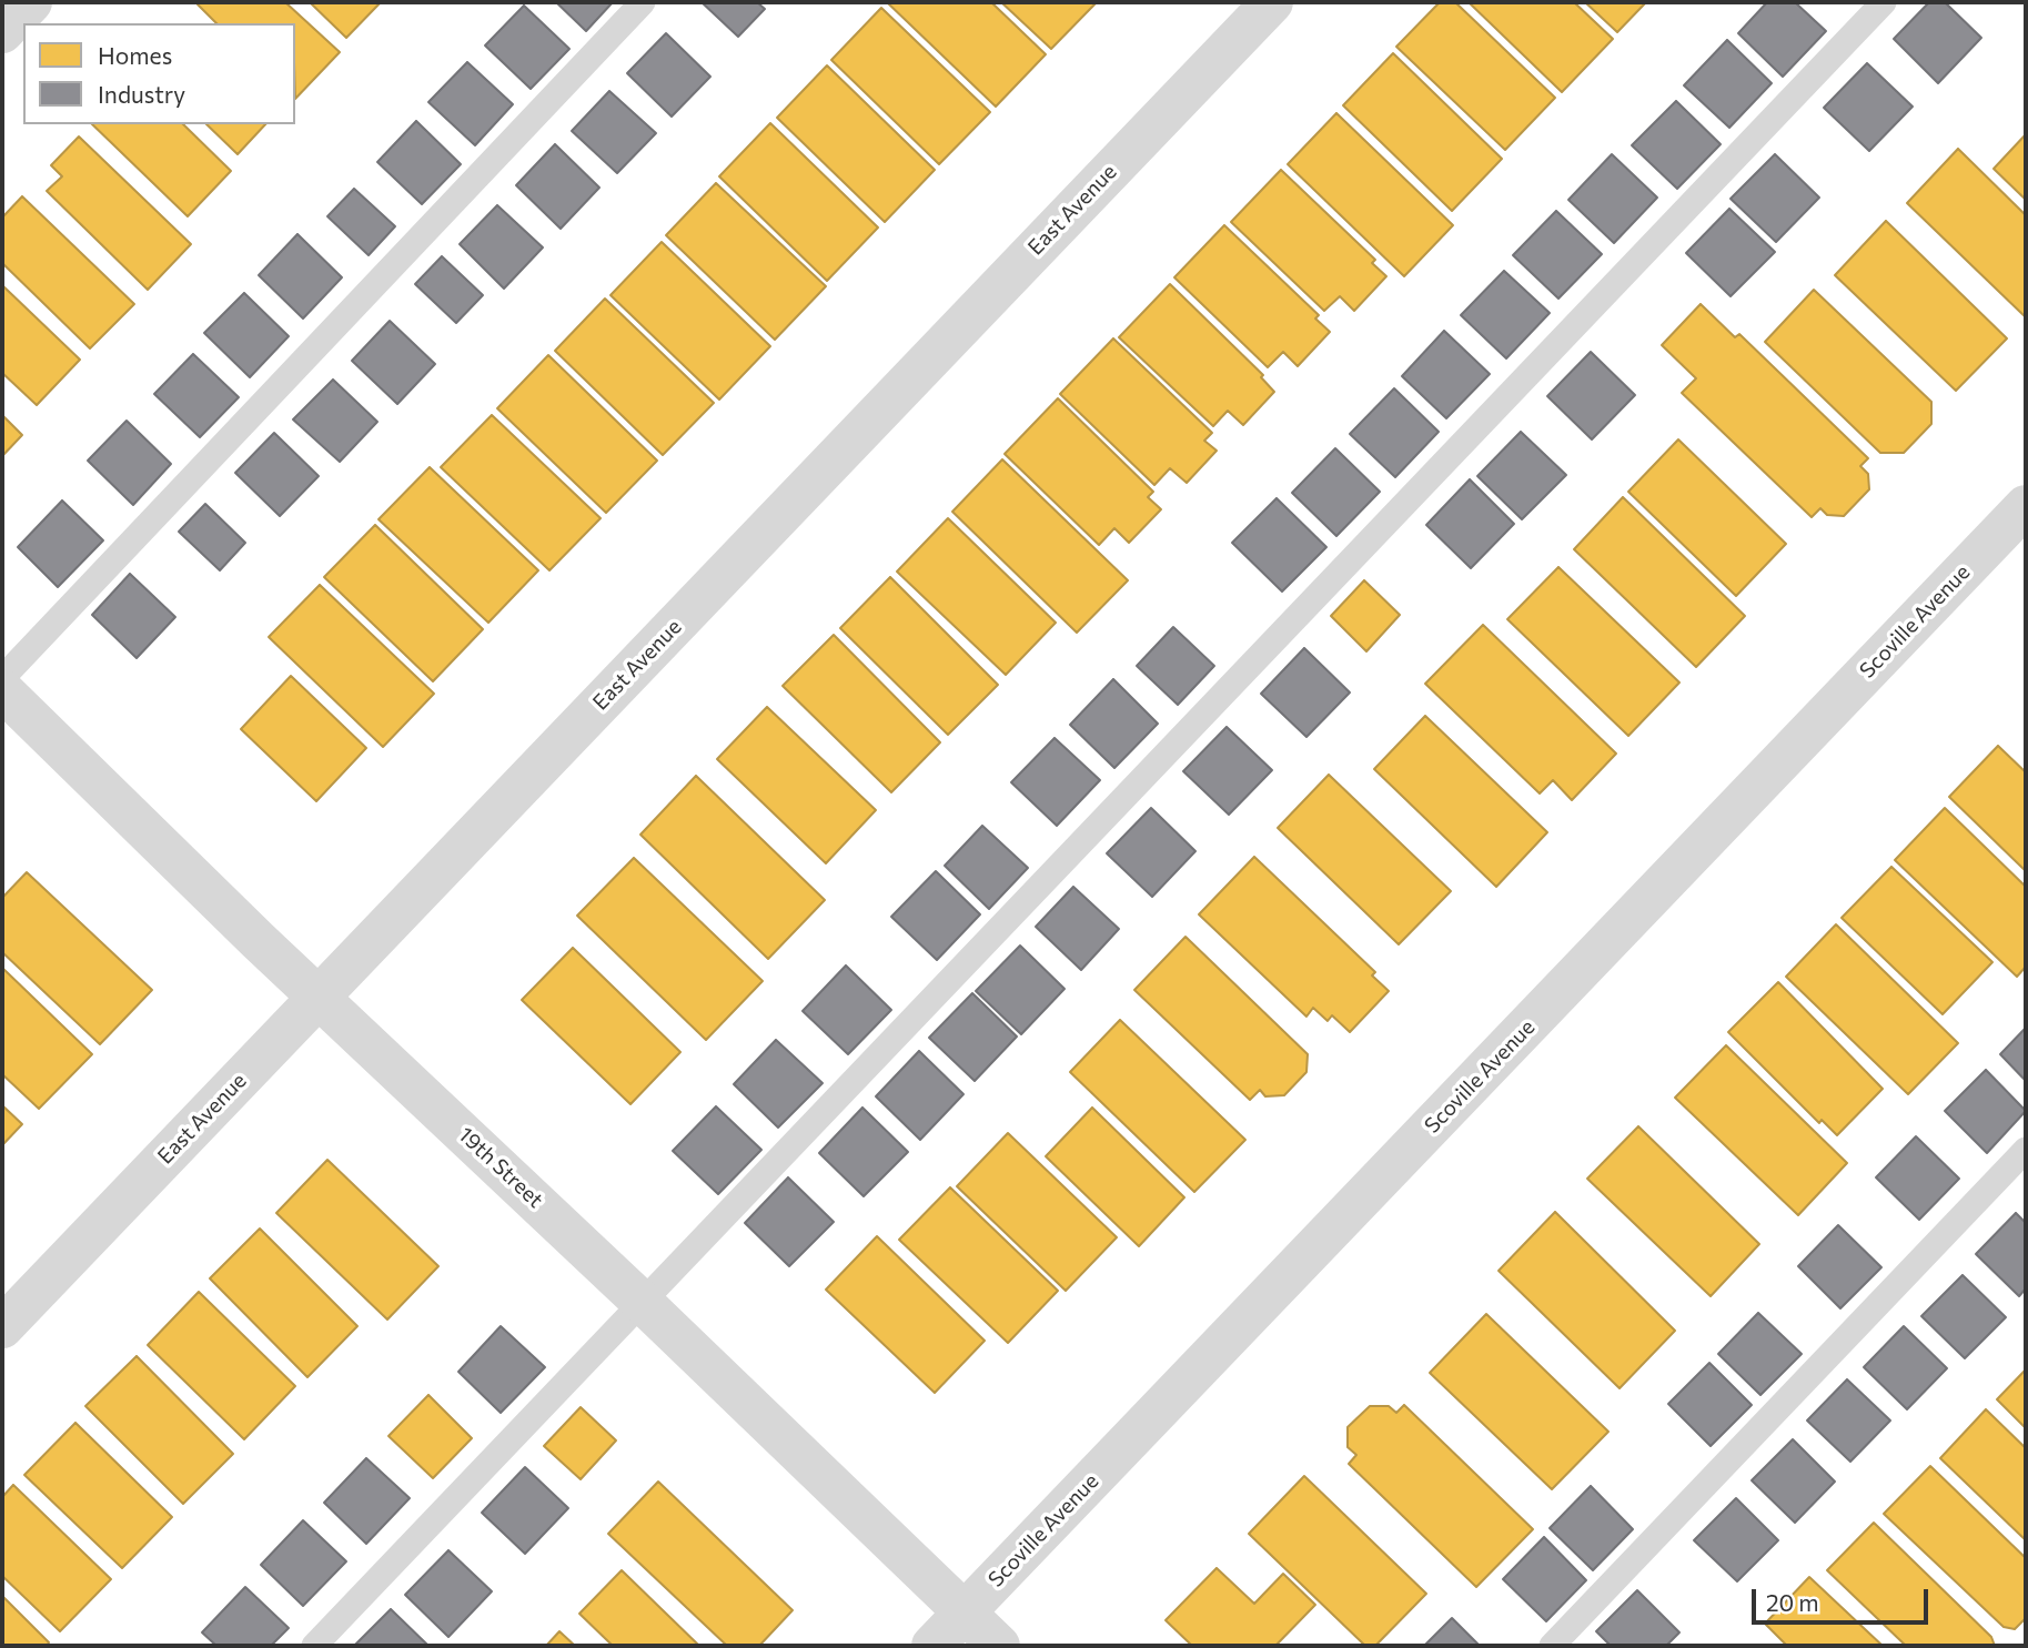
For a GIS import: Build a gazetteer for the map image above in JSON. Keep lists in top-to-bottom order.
{
  "streets": {
    "street": ["East Avenue", "Scoville Avenue", "19th Street"]
  },
  "crossings": [
    ["East Avenue", "19th Street"],
    ["Scoville Avenue", "19th Street"]
  ],
  "legend": ["Homes", "Industry"],
  "scale_bar": "20 m"
}
